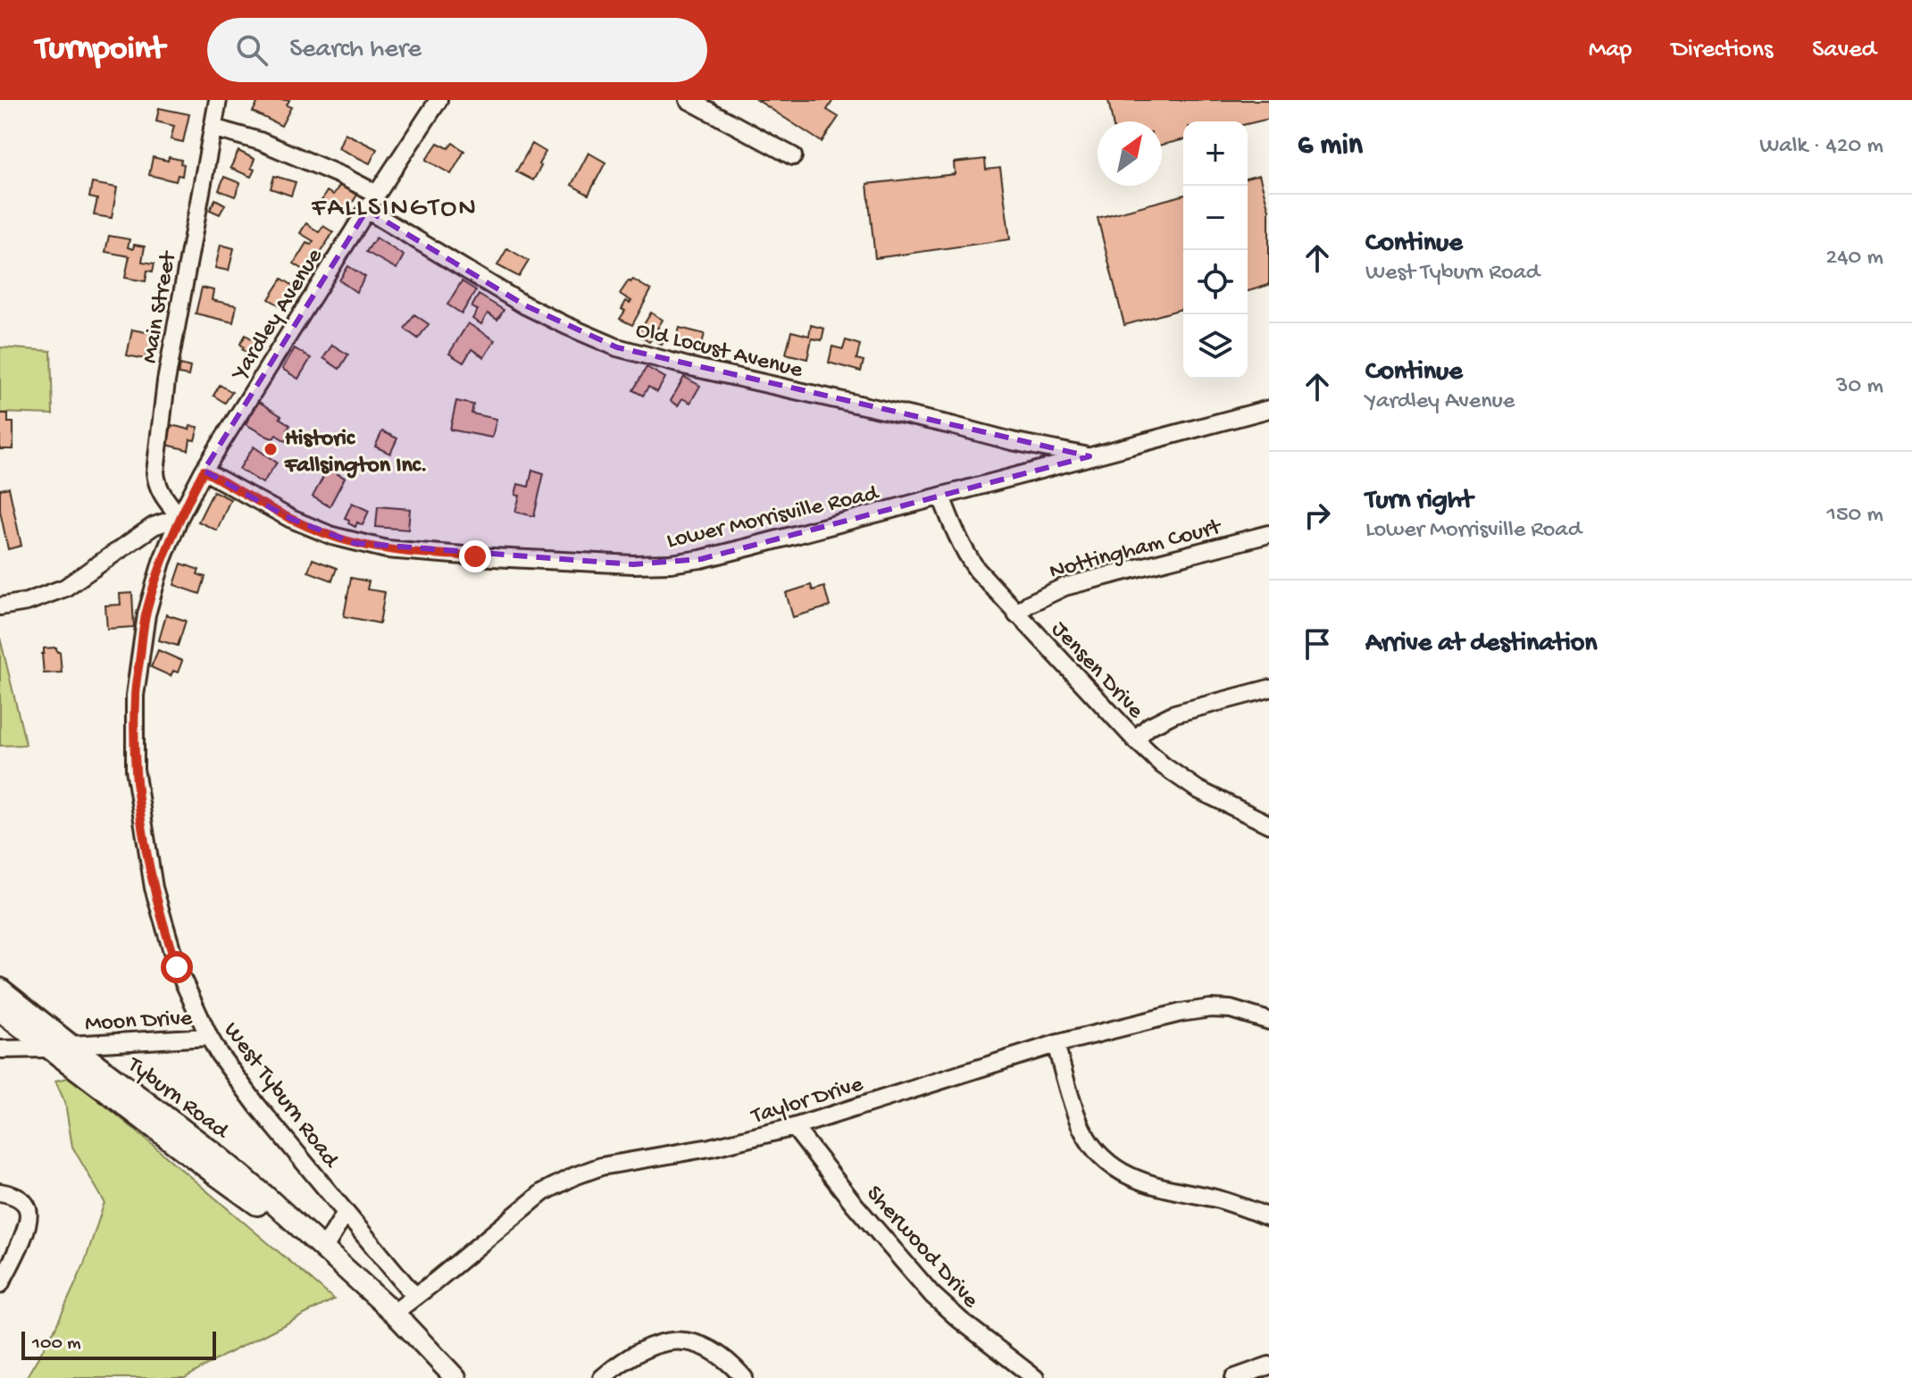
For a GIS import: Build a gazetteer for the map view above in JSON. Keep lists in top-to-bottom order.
{
  "streets": {
    "main road": ["Tyburn Road"],
    "street": [
      "Main Street",
      "Yardley Avenue",
      "Old Locust Avenue",
      "Lower Morrisville Road",
      "Nottingham Court",
      "Jensen Drive",
      "Moon Drive",
      "West Tyburn Road",
      "Taylor Drive",
      "Sherwood Drive"
    ]
  },
  "crossings": [
    ["Main Street", "Yardley Avenue"],
    ["Main Street", "West Tyburn Road"],
    ["Yardley Avenue", "Old Locust Avenue"],
    ["Yardley Avenue", "Lower Morrisville Road"],
    ["Yardley Avenue", "West Tyburn Road"],
    ["Old Locust Avenue", "Lower Morrisville Road"],
    ["Lower Morrisville Road", "Jensen Drive"],
    ["Nottingham Court", "Jensen Drive"],
    ["Moon Drive", "West Tyburn Road"],
    ["Moon Drive", "Tyburn Road"],
    ["West Tyburn Road", "Taylor Drive"],
    ["Tyburn Road", "Taylor Drive"],
    ["Taylor Drive", "Sherwood Drive"]
  ],
  "districts": ["FALLSINGTON"],
  "places": ["Historic Fallsington Inc."],
  "scale_bar": "100 m",
  "north": "top right",
  "page": {
    "header": "Turnpoint",
    "search": "Search here",
    "nav": ["Map", "Directions", "Saved"],
    "heading": ["6 min", "Walk · 420 m"],
    "map_buttons": ["+", "−"],
    "list": [
      ["Continue", "West Tyburn Road", "240 m"],
      ["Continue", "Yardley Avenue", "30 m"],
      ["Turn right", "Lower Morrisville Road", "150 m"],
      "Arrive at destination"
    ],
    "scale": "100 m"
  }
}
